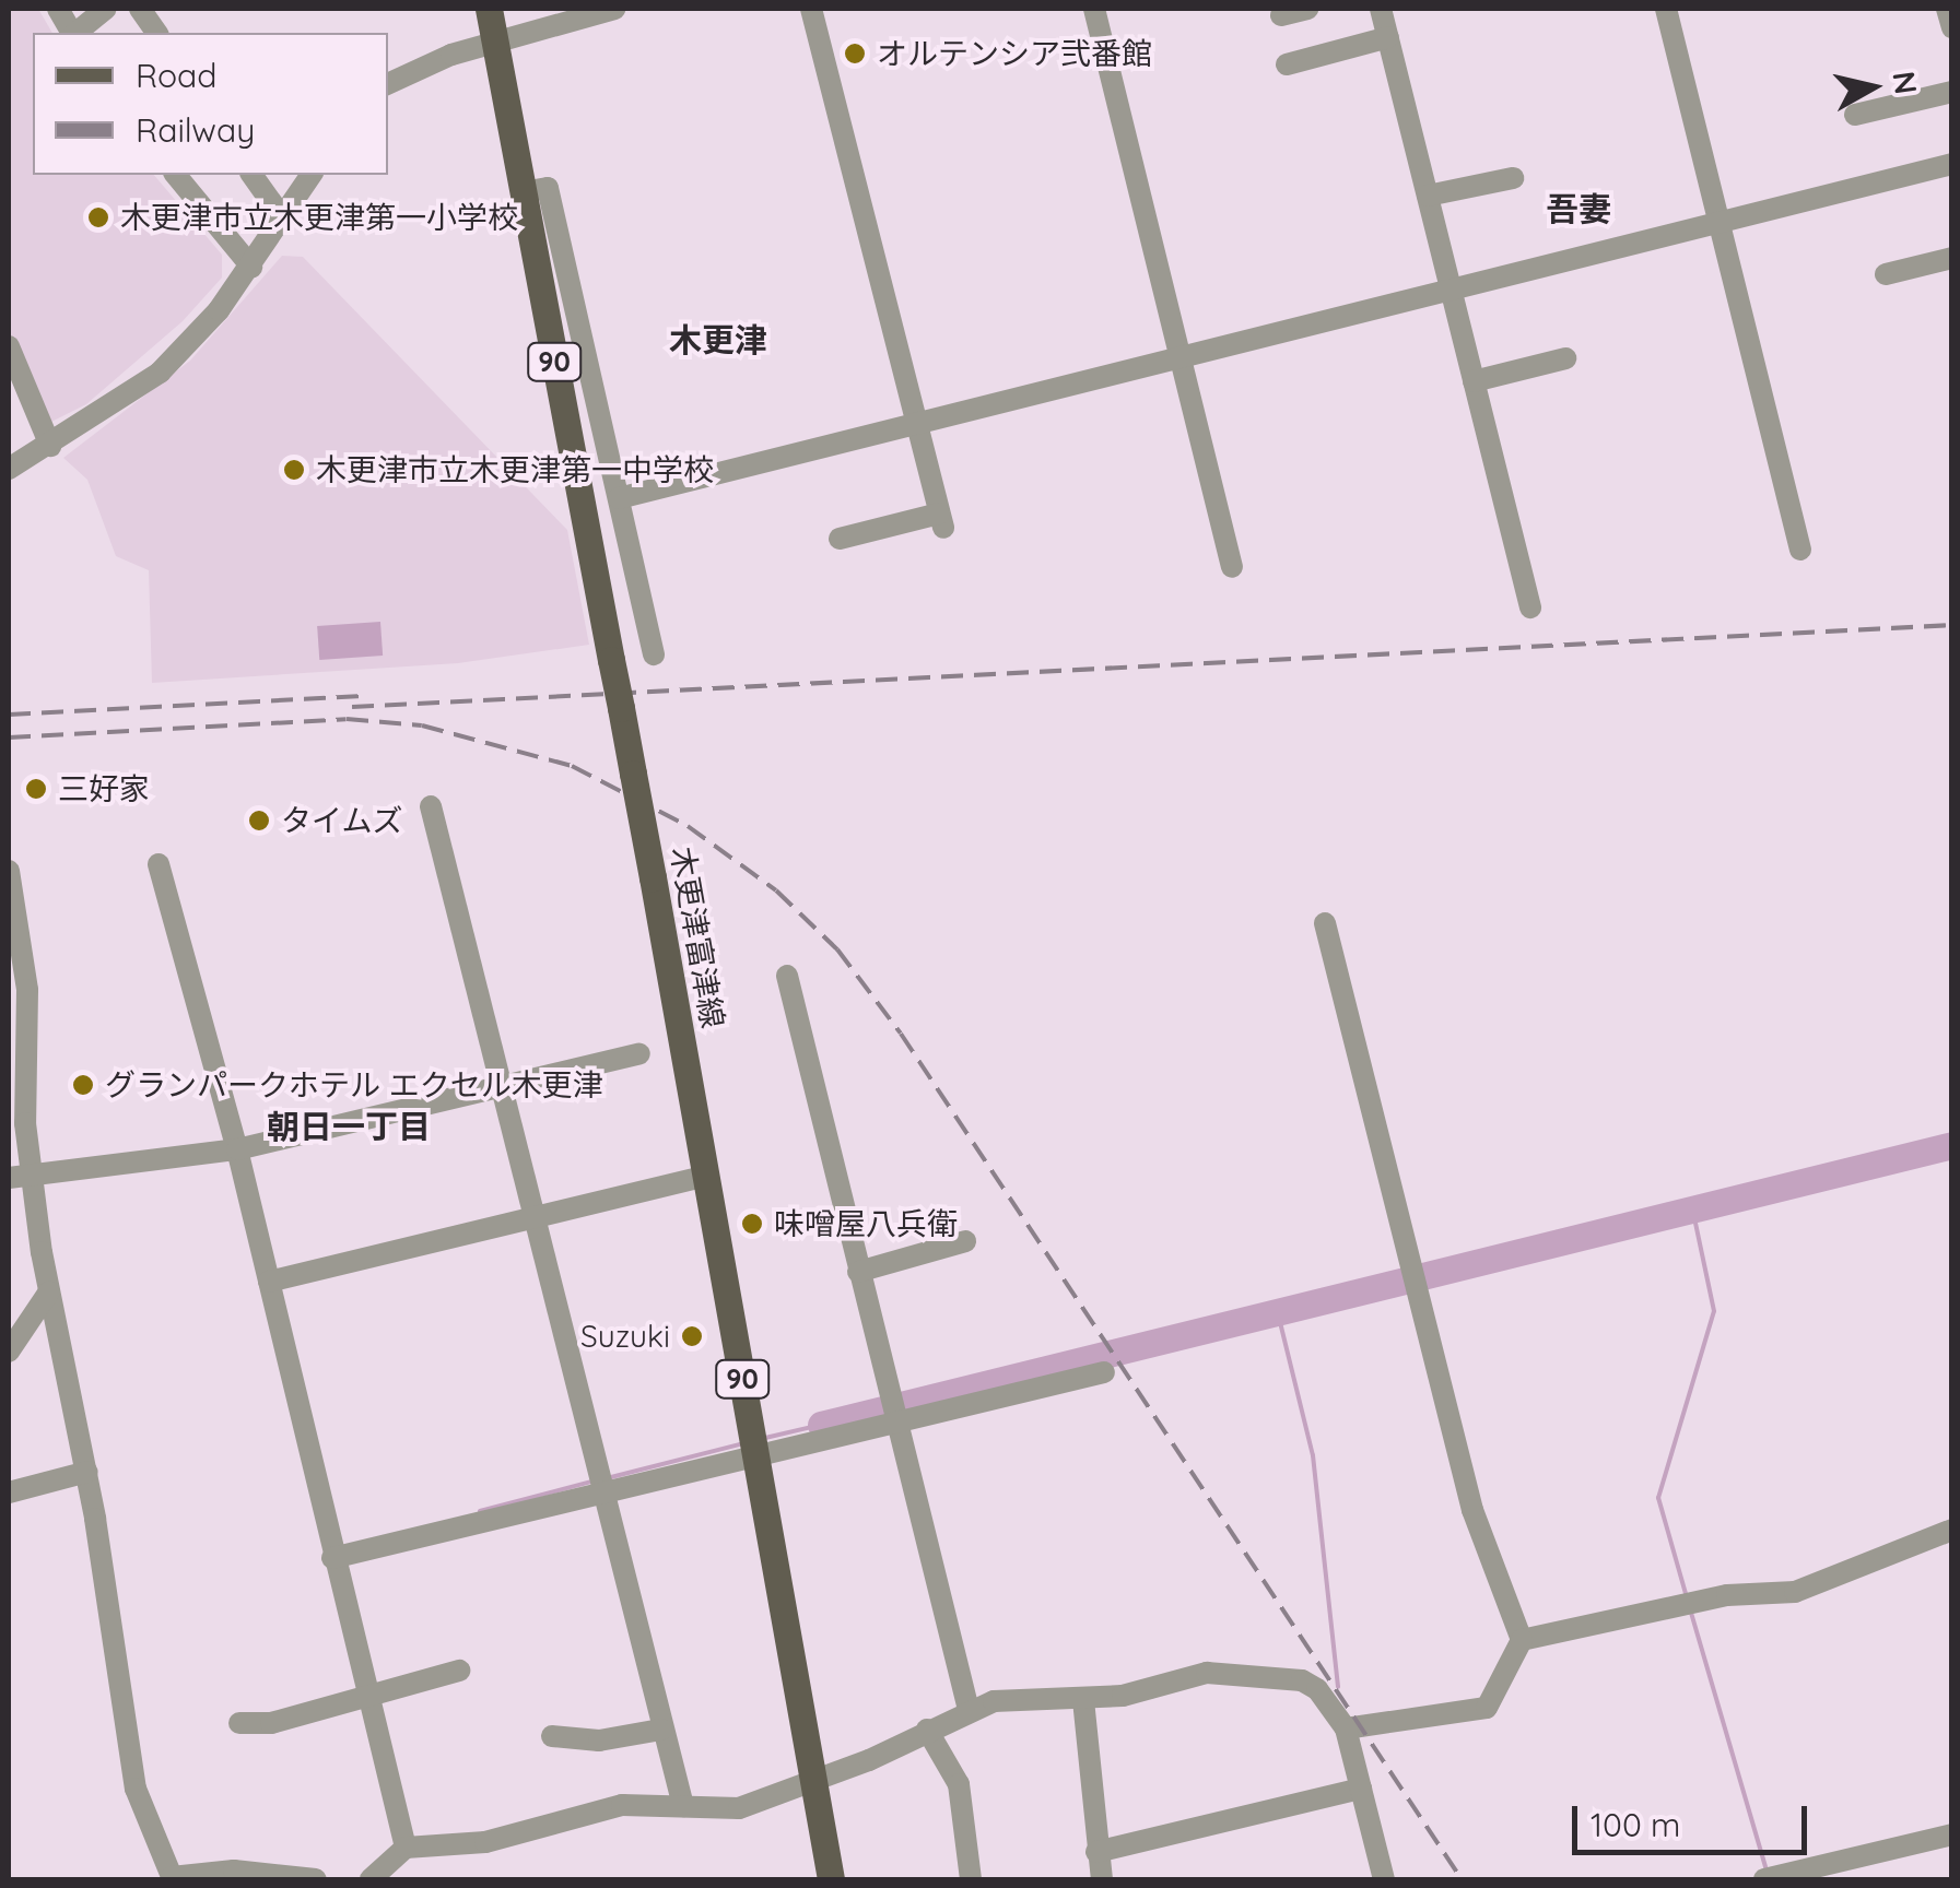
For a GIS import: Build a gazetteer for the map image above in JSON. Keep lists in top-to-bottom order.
{
  "streets": {
    "main road": ["90", "木更津富津線"]
  },
  "districts": ["吾妻", "木更津", "朝日一丁目"],
  "places": [
    "オルテンシア弐番館",
    "木更津市立木更津第一小学校",
    "木更津市立木更津第一中学校",
    "三好家",
    "タイムズ",
    "グランパークホテル エクセル木更津",
    "味噌屋八兵衛",
    "Suzuki"
  ],
  "legend": ["Road", "Railway"],
  "scale_bar": "100 m",
  "north": "right"
}
